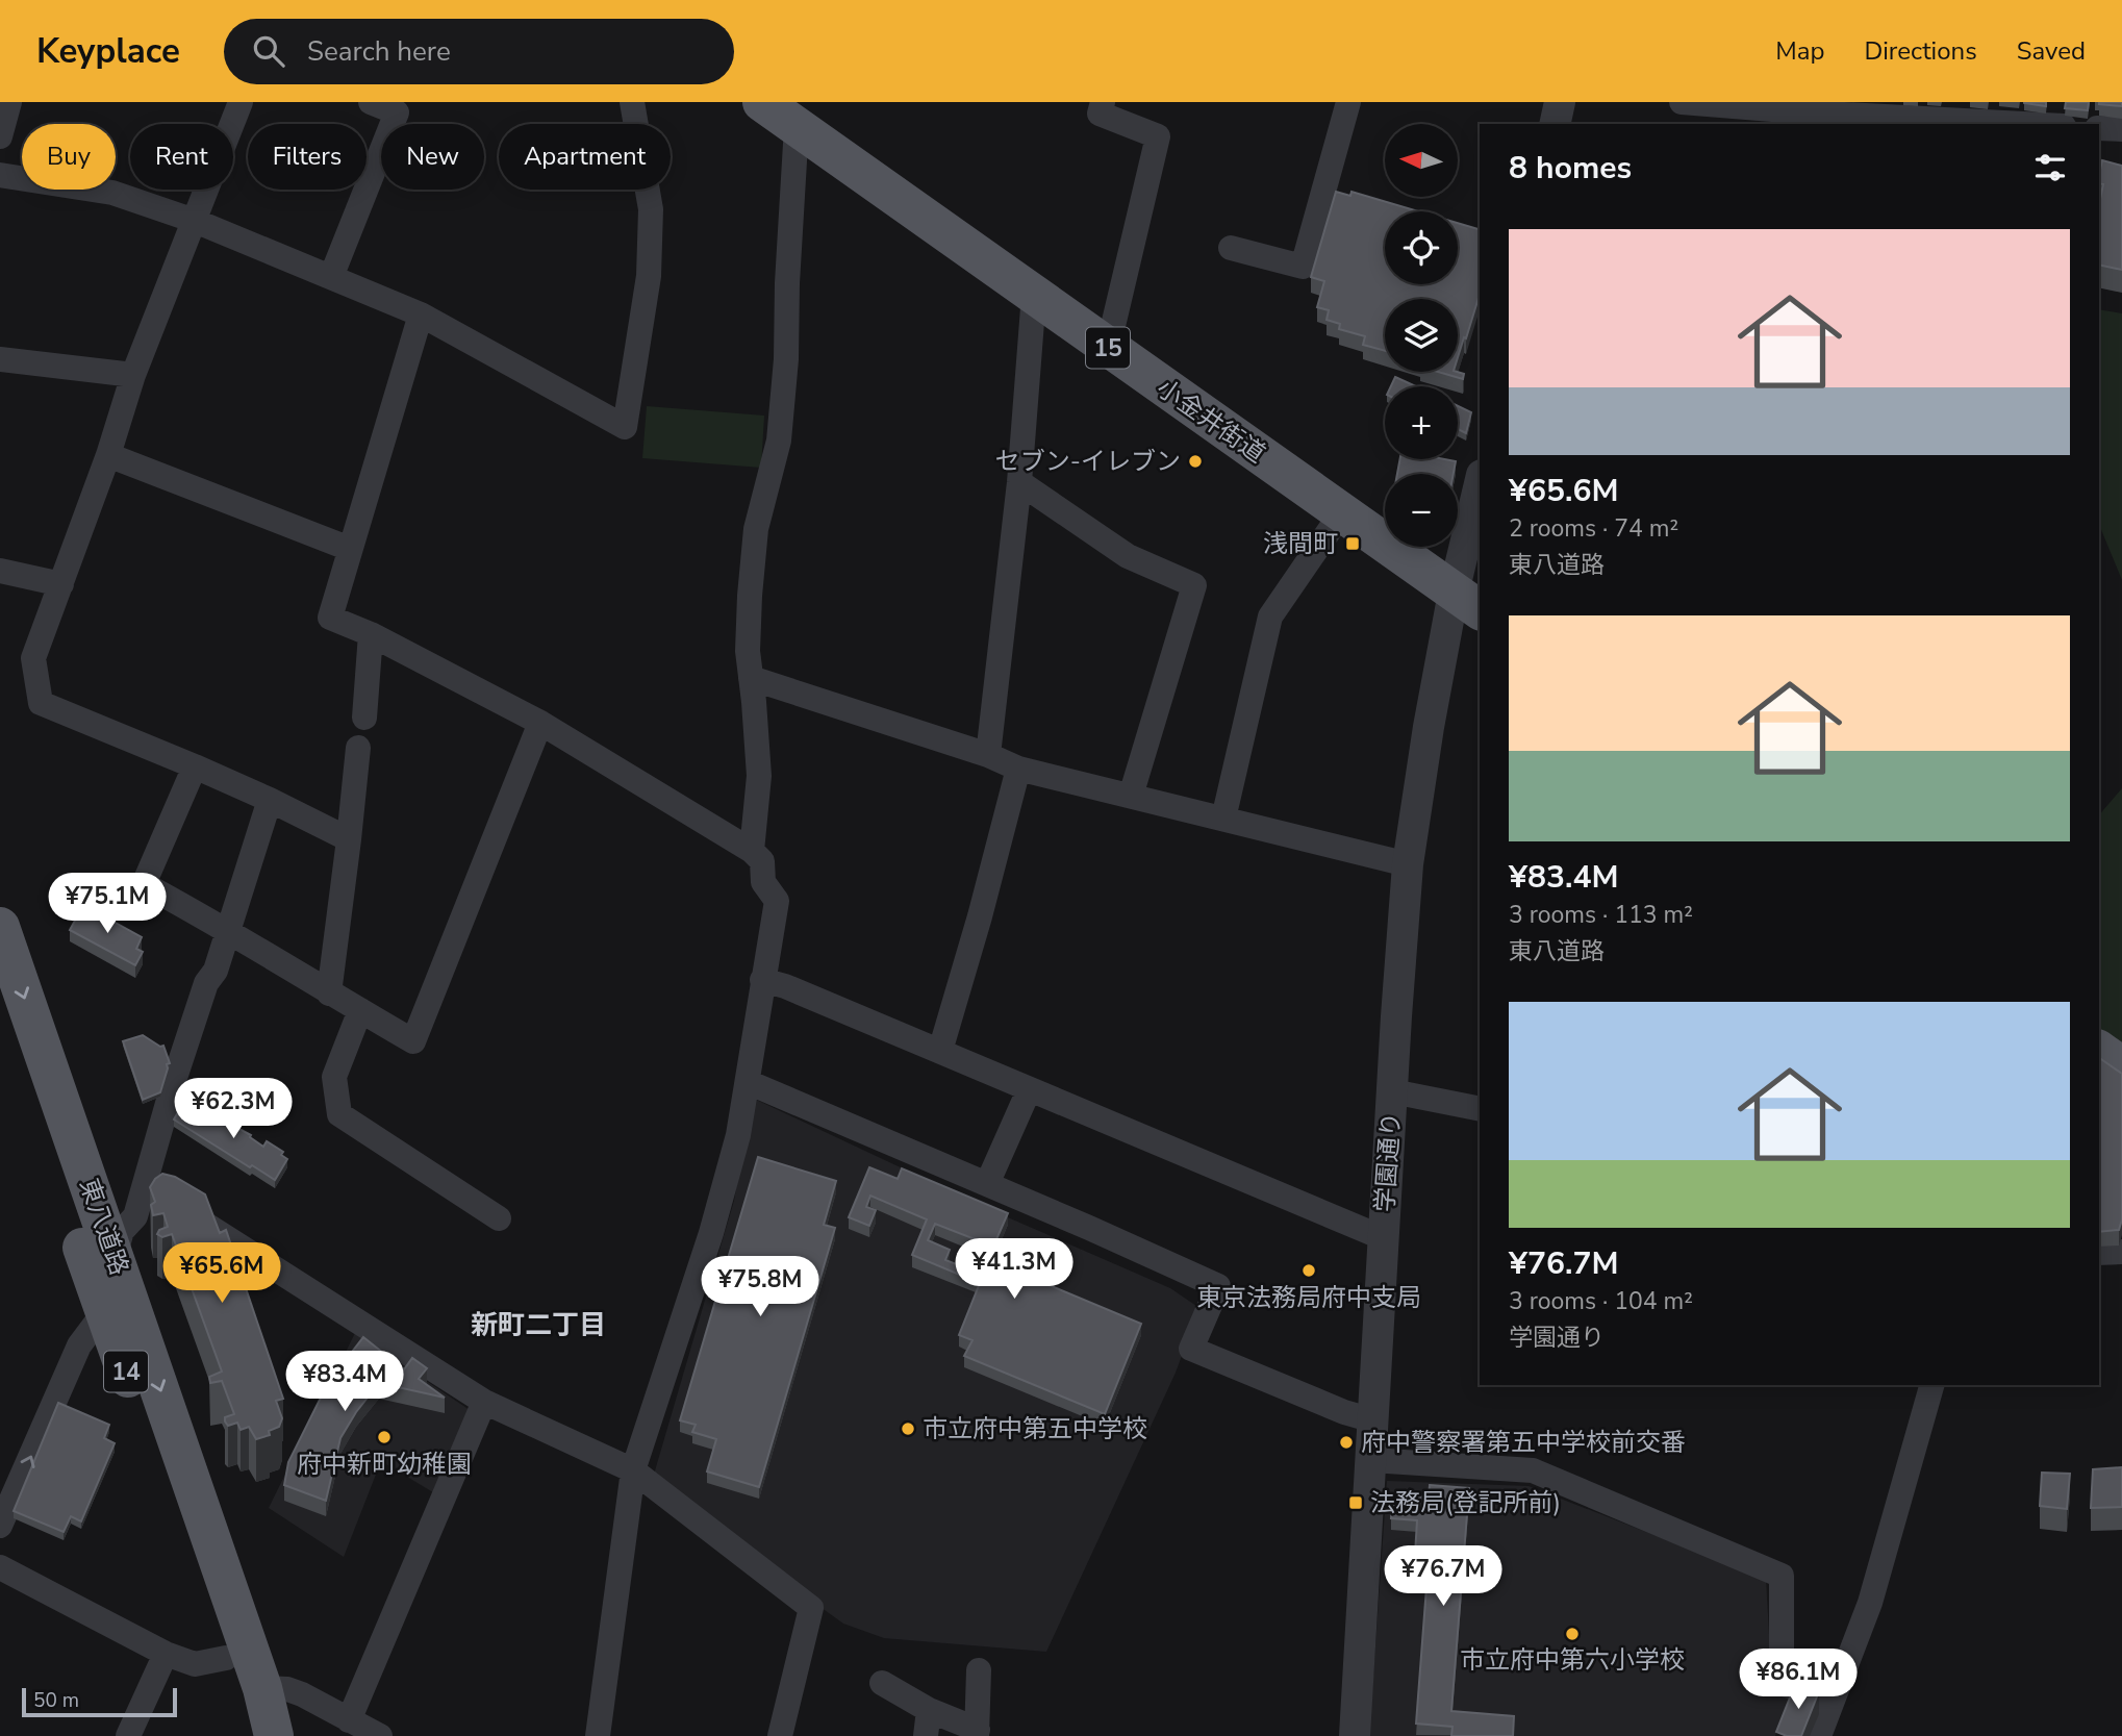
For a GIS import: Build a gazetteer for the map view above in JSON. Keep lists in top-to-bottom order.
{
  "streets": {
    "main road": [
      "15",
      "小金井街道",
      "東八道路",
      "14"
    ],
    "street": ["学園通り"]
  },
  "crossings": [
    ["小金井街道", "学園通り"]
  ],
  "districts": ["新町二丁目"],
  "places": {
    "other": [
      "セブン-イレブン",
      "東京法務局府中支局",
      "市立府中第五中学校",
      "府中新町幼稚園",
      "府中警察署第五中学校前交番",
      "市立府中第六小学校"
    ],
    "transit": ["浅間町", "法務局(登記所前)"]
  },
  "scale_bar": "50 m",
  "north": "left",
  "page": {
    "header": "Keyplace",
    "search": "Search here",
    "nav": ["Map", "Directions", "Saved"],
    "map_buttons": ["+", "−"],
    "chip": [
      "Buy",
      "Rent",
      "Filters",
      "New",
      "Apartment"
    ],
    "heading": "8 homes",
    "list": [
      {
        "name": "¥65.6M",
        "note": "2 rooms · 74 m² · 東八道路"
      },
      {
        "name": "¥83.4M",
        "note": "3 rooms · 113 m² · 東八道路"
      },
      {
        "name": "¥76.7M",
        "note": "3 rooms · 104 m² · 学園通り"
      }
    ],
    "price": [
      "¥75.1M",
      "¥62.3M",
      "¥41.3M",
      "¥65.6M",
      "¥75.8M",
      "¥83.4M",
      "¥76.7M",
      "¥86.1M"
    ],
    "scale": "50 m"
  }
}
